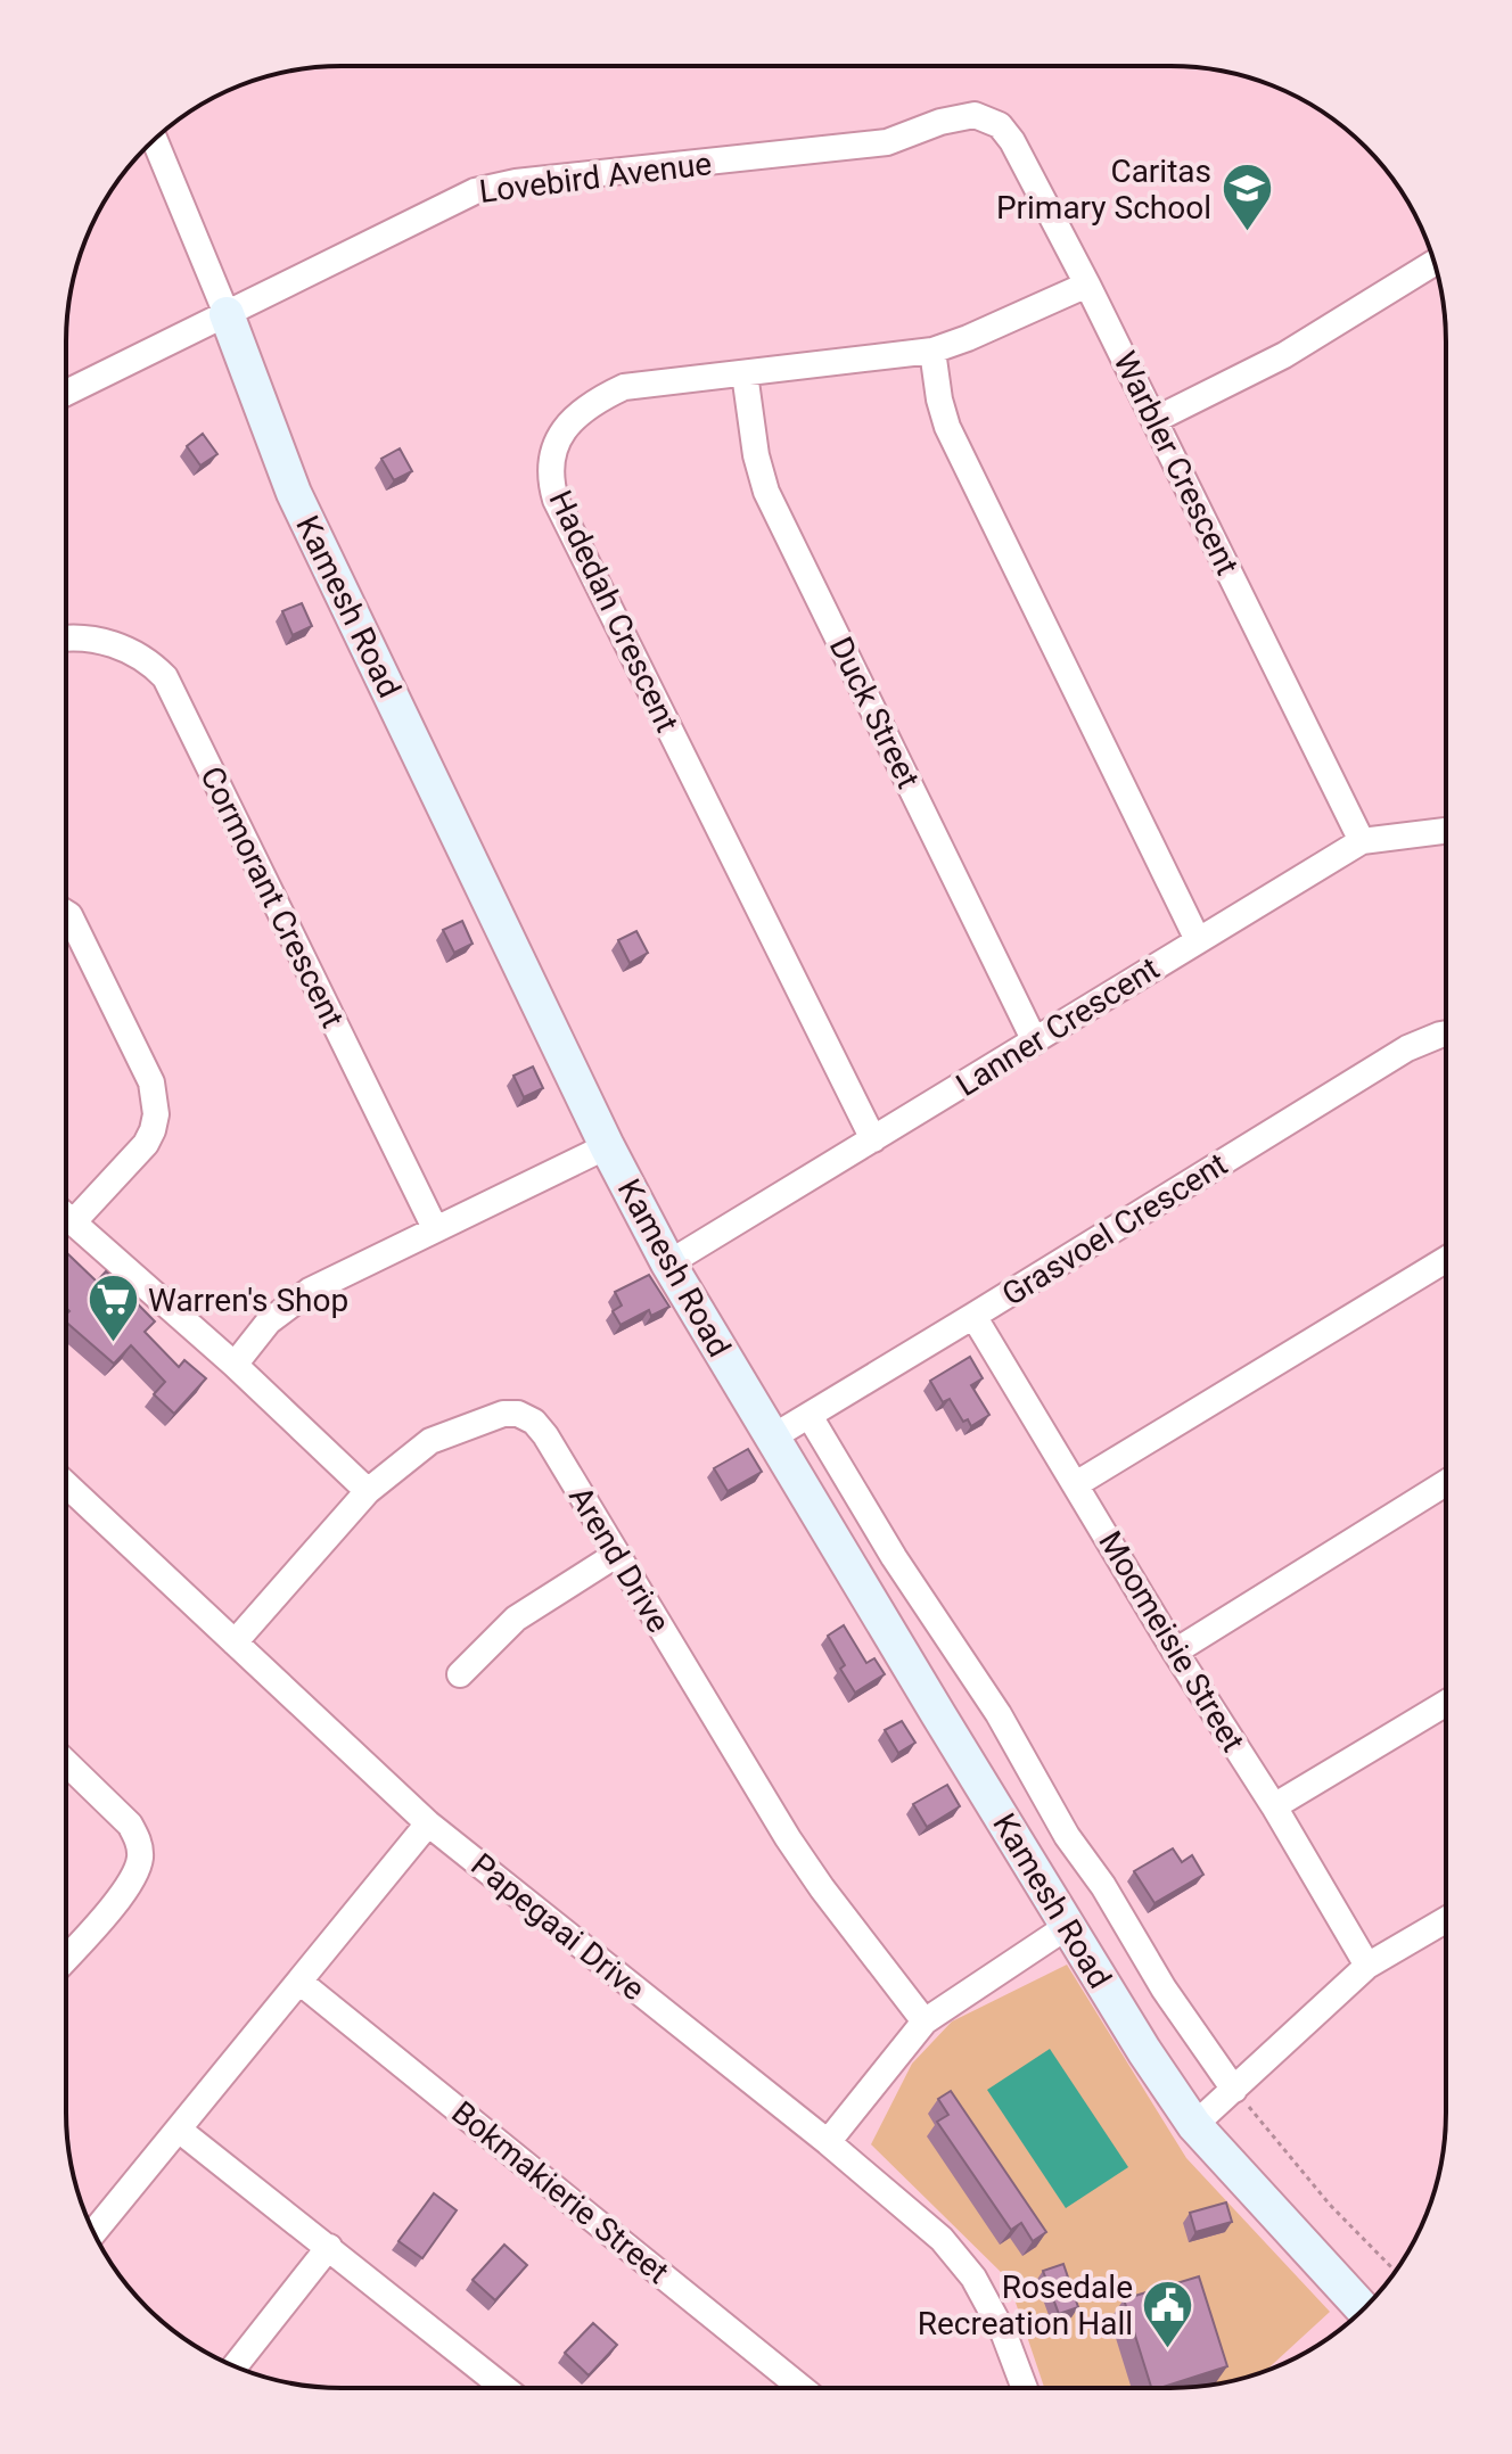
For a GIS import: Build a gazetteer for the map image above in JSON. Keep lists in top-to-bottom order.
{
  "streets": {
    "street": [
      "Lovebird Avenue",
      "Warbler Crescent",
      "Kamesh Road",
      "Hadedah Crescent",
      "Duck Street",
      "Cormorant Crescent",
      "Lanner Crescent",
      "Grasvoel Crescent",
      "Arend Drive",
      "Moomeisie Street",
      "Papegaai Drive",
      "Bokmakierie Street"
    ]
  },
  "crossings": [
    ["Lovebird Avenue", "Warbler Crescent"],
    ["Lovebird Avenue", "Kamesh Road"],
    ["Warbler Crescent", "Hadedah Crescent"],
    ["Warbler Crescent", "Lanner Crescent"],
    ["Kamesh Road", "Lanner Crescent"],
    ["Kamesh Road", "Grasvoel Crescent"],
    ["Hadedah Crescent", "Duck Street"],
    ["Hadedah Crescent", "Lanner Crescent"],
    ["Duck Street", "Lanner Crescent"],
    ["Grasvoel Crescent", "Moomeisie Street"],
    ["Arend Drive", "Papegaai Drive"]
  ],
  "places": {
    "school or university": ["Caritas Primary School"],
    "supermarket": ["Warren's Shop"],
    "public building": ["Rosedale Recreation Hall"]
  }
}
